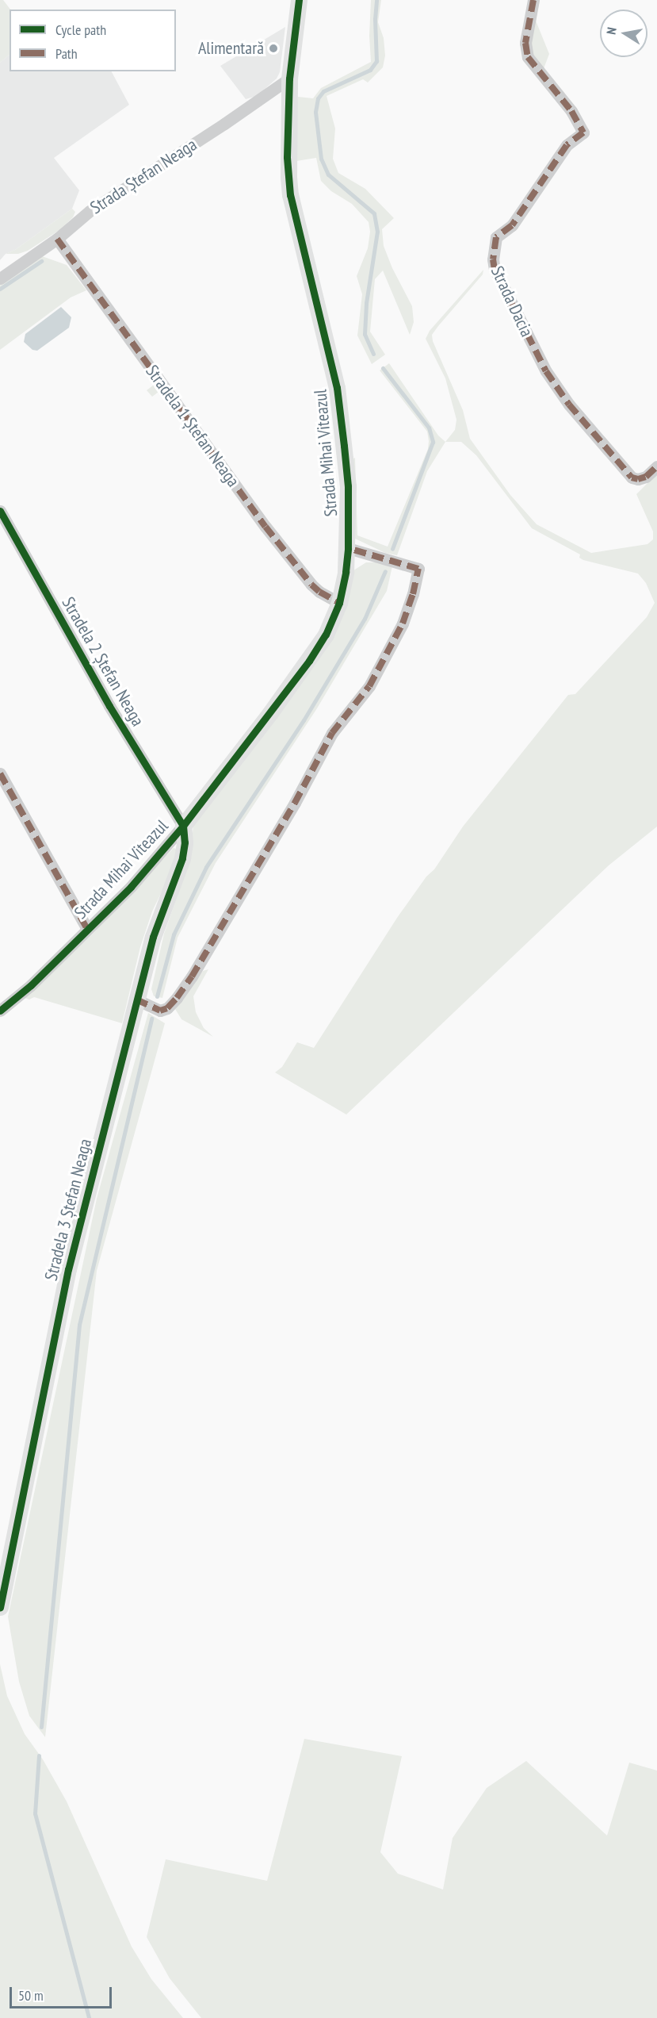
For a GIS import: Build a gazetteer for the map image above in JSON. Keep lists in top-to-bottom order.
{
  "streets": {
    "street": [
      "Strada Ștefan Neaga",
      "Strada Dacia",
      "Stradela 1 Ștefan Neaga",
      "Strada Mihai Viteazul",
      "Stradela 2 Ștefan Neaga",
      "Stradela 3 Ștefan Neaga"
    ]
  },
  "crossings": [
    ["Strada Ștefan Neaga", "Stradela 1 Ștefan Neaga"],
    ["Strada Ștefan Neaga", "Strada Mihai Viteazul"],
    ["Stradela 1 Ștefan Neaga", "Strada Mihai Viteazul"],
    ["Strada Mihai Viteazul", "Stradela 2 Ștefan Neaga"],
    ["Strada Mihai Viteazul", "Stradela 3 Ștefan Neaga"],
    ["Stradela 2 Ștefan Neaga", "Stradela 3 Ștefan Neaga"]
  ],
  "places": ["Alimentară"],
  "legend": ["Cycle path", "Path"],
  "scale_bar": "50 m",
  "north": "left"
}
